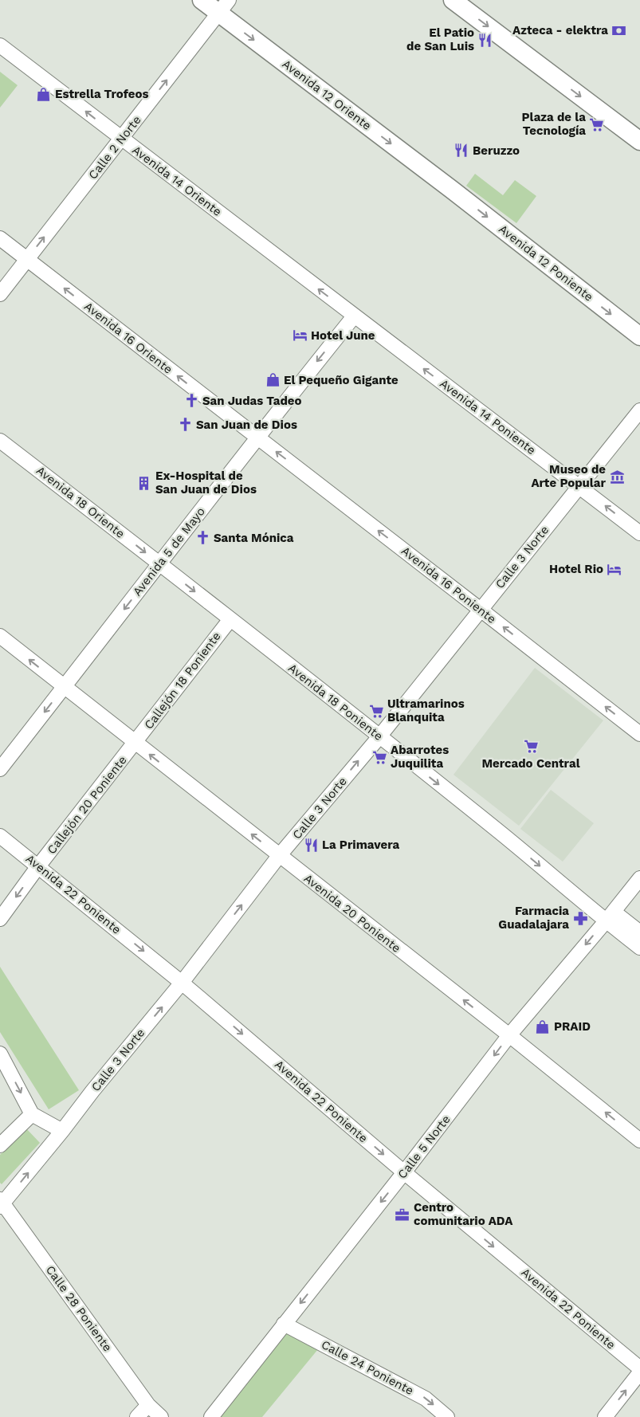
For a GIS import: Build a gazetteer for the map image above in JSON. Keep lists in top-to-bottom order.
{
  "streets": {
    "main road": ["Avenida 12 Oriente", "Avenida 12 Poniente"],
    "street": [
      "Calle 2 Norte",
      "Avenida 14 Oriente",
      "Avenida 16 Oriente",
      "Avenida 14 Poniente",
      "Avenida 18 Oriente",
      "Avenida 5 de Mayo",
      "Calle 3 Norte",
      "Avenida 16 Poniente",
      "Callejón 18 Poniente",
      "Avenida 18 Poniente",
      "Callejón 20 Poniente",
      "Avenida 22 Poniente",
      "Avenida 20 Poniente",
      "Calle 5 Norte",
      "Calle 28 Poniente",
      "Calle 24 Poniente"
    ]
  },
  "crossings": [
    ["Avenida 12 Oriente", "Calle 2 Norte"],
    ["Avenida 12 Oriente", "Avenida 12 Poniente"],
    ["Calle 2 Norte", "Avenida 14 Oriente"],
    ["Calle 2 Norte", "Avenida 16 Oriente"],
    ["Avenida 14 Oriente", "Avenida 14 Poniente"],
    ["Avenida 14 Oriente", "Avenida 5 de Mayo"],
    ["Avenida 16 Oriente", "Avenida 5 de Mayo"],
    ["Avenida 16 Oriente", "Avenida 16 Poniente"],
    ["Avenida 14 Poniente", "Avenida 5 de Mayo"],
    ["Avenida 14 Poniente", "Calle 3 Norte"],
    ["Avenida 18 Oriente", "Avenida 5 de Mayo"],
    ["Avenida 18 Oriente", "Avenida 18 Poniente"],
    ["Avenida 5 de Mayo", "Avenida 16 Poniente"],
    ["Avenida 5 de Mayo", "Avenida 18 Poniente"],
    ["Avenida 5 de Mayo", "Avenida 20 Poniente"],
    ["Calle 3 Norte", "Avenida 16 Poniente"],
    ["Calle 3 Norte", "Avenida 18 Poniente"],
    ["Calle 3 Norte", "Avenida 22 Poniente"],
    ["Calle 3 Norte", "Avenida 20 Poniente"],
    ["Calle 3 Norte", "Calle 28 Poniente"],
    ["Callejón 18 Poniente", "Avenida 18 Poniente"],
    ["Callejón 18 Poniente", "Callejón 20 Poniente"],
    ["Callejón 18 Poniente", "Avenida 20 Poniente"],
    ["Avenida 18 Poniente", "Calle 5 Norte"],
    ["Callejón 20 Poniente", "Avenida 22 Poniente"],
    ["Callejón 20 Poniente", "Avenida 20 Poniente"],
    ["Avenida 22 Poniente", "Calle 5 Norte"],
    ["Avenida 20 Poniente", "Calle 5 Norte"],
    ["Calle 5 Norte", "Calle 24 Poniente"]
  ],
  "one_way": [
    "Calle 2 Norte",
    "Avenida 14 Oriente",
    "Avenida 16 Oriente",
    "Avenida 14 Poniente",
    "Avenida 18 Oriente",
    "Avenida 5 de Mayo",
    "Calle 3 Norte",
    "Avenida 16 Poniente",
    "Avenida 18 Poniente",
    "Avenida 22 Poniente",
    "Avenida 20 Poniente",
    "Calle 5 Norte",
    "Calle 24 Poniente"
  ],
  "places": {
    "bank": ["Azteca - elektra"],
    "restaurant": ["El Patio de San Luis", "Beruzzo", "La Primavera"],
    "shop": ["Estrella Trofeos", "El Pequeño Gigante", "PRAID"],
    "supermarket": [
      "Plaza de la Tecnología",
      "Ultramarinos Blanquita",
      "Mercado Central",
      "Abarrotes Juquilita"
    ],
    "hotel": ["Hotel June", "Hotel Rio"],
    "church": ["San Judas Tadeo", "San Juan de Dios", "Santa Mónica"],
    "museum": ["Museo de Arte Popular"],
    "building": ["Ex-Hospital de San Juan de Dios"],
    "pharmacy": ["Farmacia Guadalajara"],
    "office": ["Centro comunitario ADA"]
  }
}
